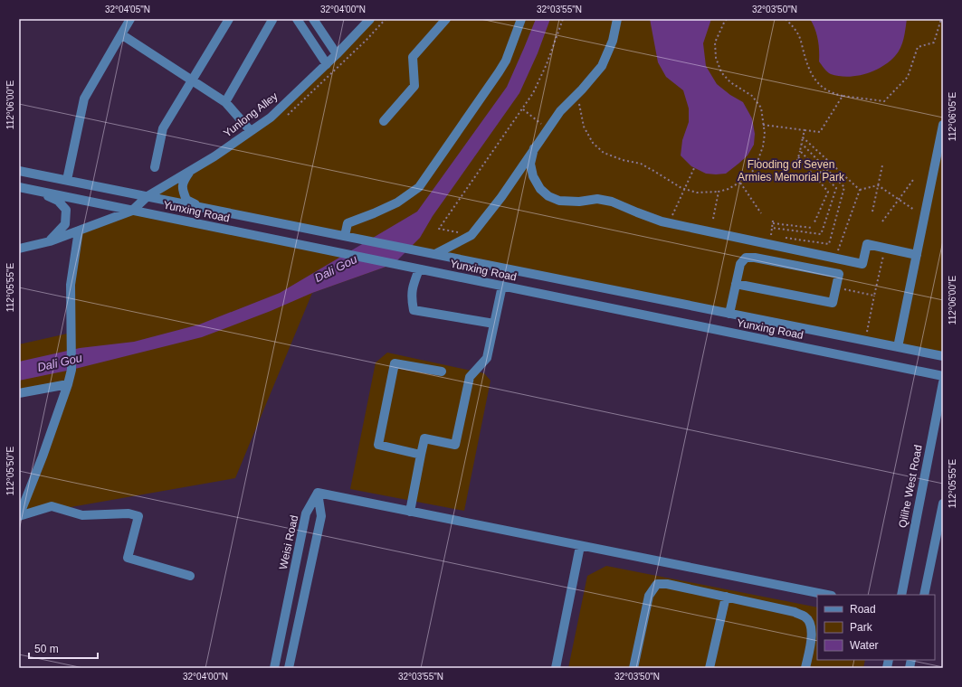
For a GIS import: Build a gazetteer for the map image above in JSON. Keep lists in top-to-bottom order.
{
  "streets": {
    "street": [
      "Yunlong Alley",
      "Yunxing Road",
      "Qilihe West Road",
      "Weisi Road"
    ]
  },
  "crossings": [
    ["Yunlong Alley", "Yunxing Road"]
  ],
  "water": ["Dali Gou"],
  "parks": ["Flooding of Seven Armies Memorial Park"],
  "legend": ["Road", "Park", "Water"],
  "scale_bar": "50 m",
  "coordinates": [
    "32°04'05\"N",
    "32°04'00\"N",
    "32°03'55\"N",
    "32°03'50\"N",
    "112°06'00\"E",
    "112°06'05\"E",
    "112°05'55\"E",
    "112°05'50\"E"
  ]
}
